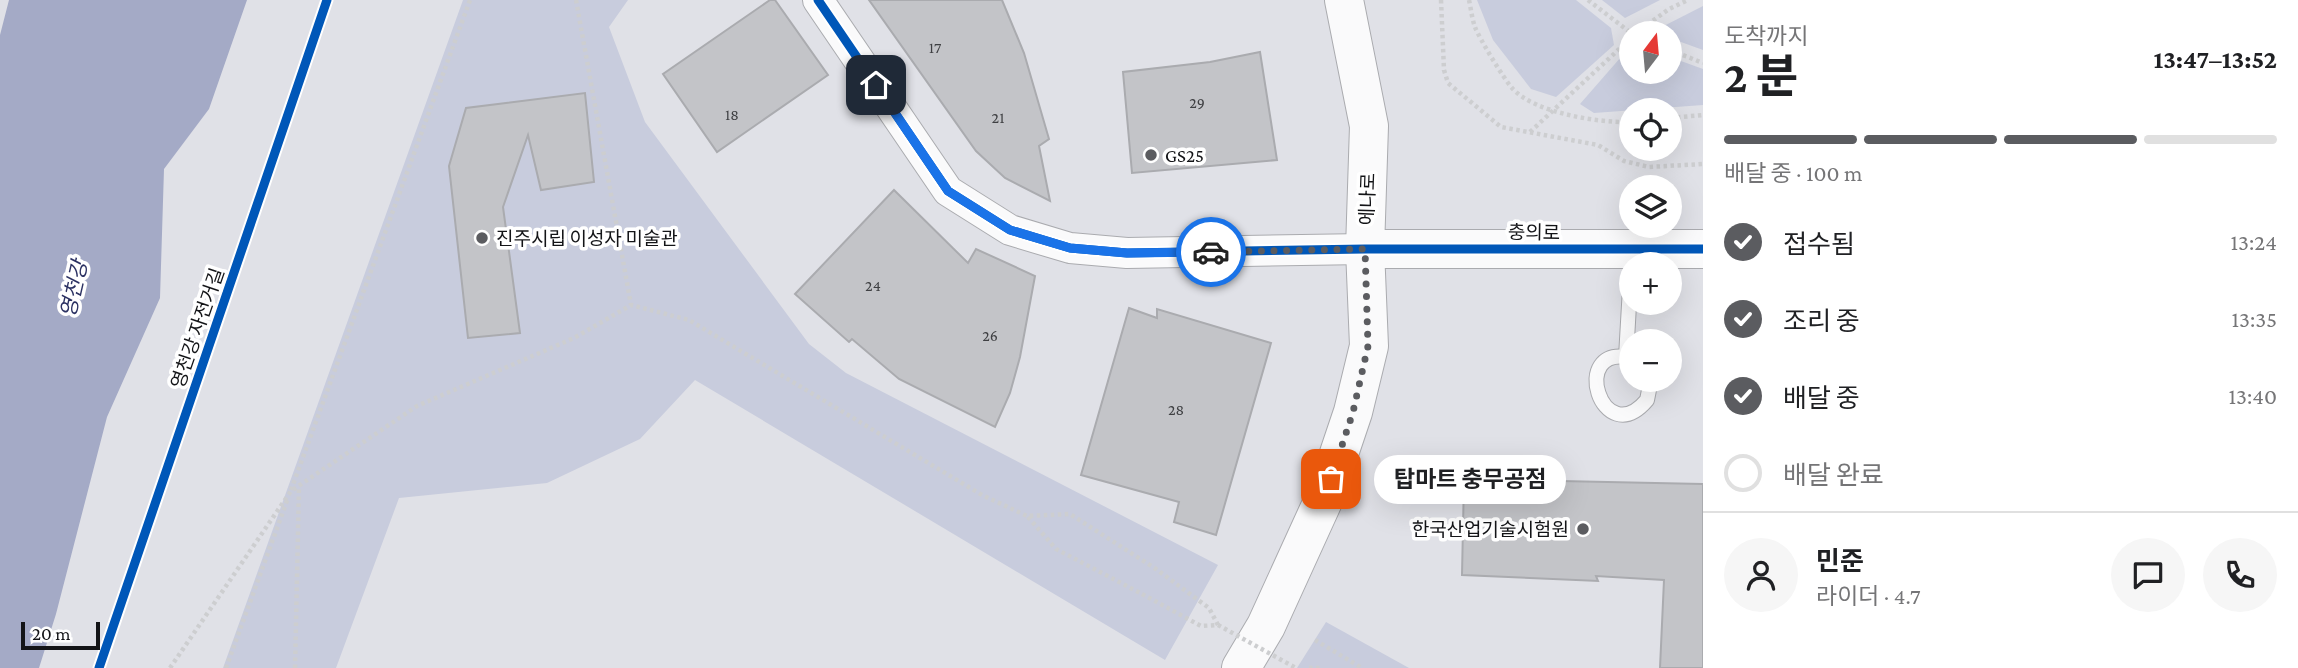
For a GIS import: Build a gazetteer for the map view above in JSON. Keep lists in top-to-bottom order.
{
  "streets": {
    "street": ["에나로", "충의로"],
    "cycle path": ["영천강 자전거길"]
  },
  "crossings": [
    ["에나로", "충의로"]
  ],
  "water": ["영천강"],
  "places": [
    "GS25",
    "진주시립 이성자 미술관",
    "탑마트 충무공점",
    "한국산업기술시험원"
  ],
  "house_numbers": [
    "17",
    "29",
    "18",
    "21",
    "24",
    "26",
    "28"
  ],
  "scale_bar": "20 m",
  "north": "top",
  "page": {
    "heading": ["2 분", "도착까지", "13:47–13:52"],
    "panel": ["민준", "라이더 · 4.7"],
    "map_buttons": ["+", "−"],
    "bar": "배달 중 · 100 m",
    "list": [
      ["접수됨", "13:24"],
      ["조리 중", "13:35"],
      ["배달 중", "13:40"],
      "배달 완료"
    ],
    "bubble": "탑마트 충무공점",
    "scale": "20 m"
  }
}
